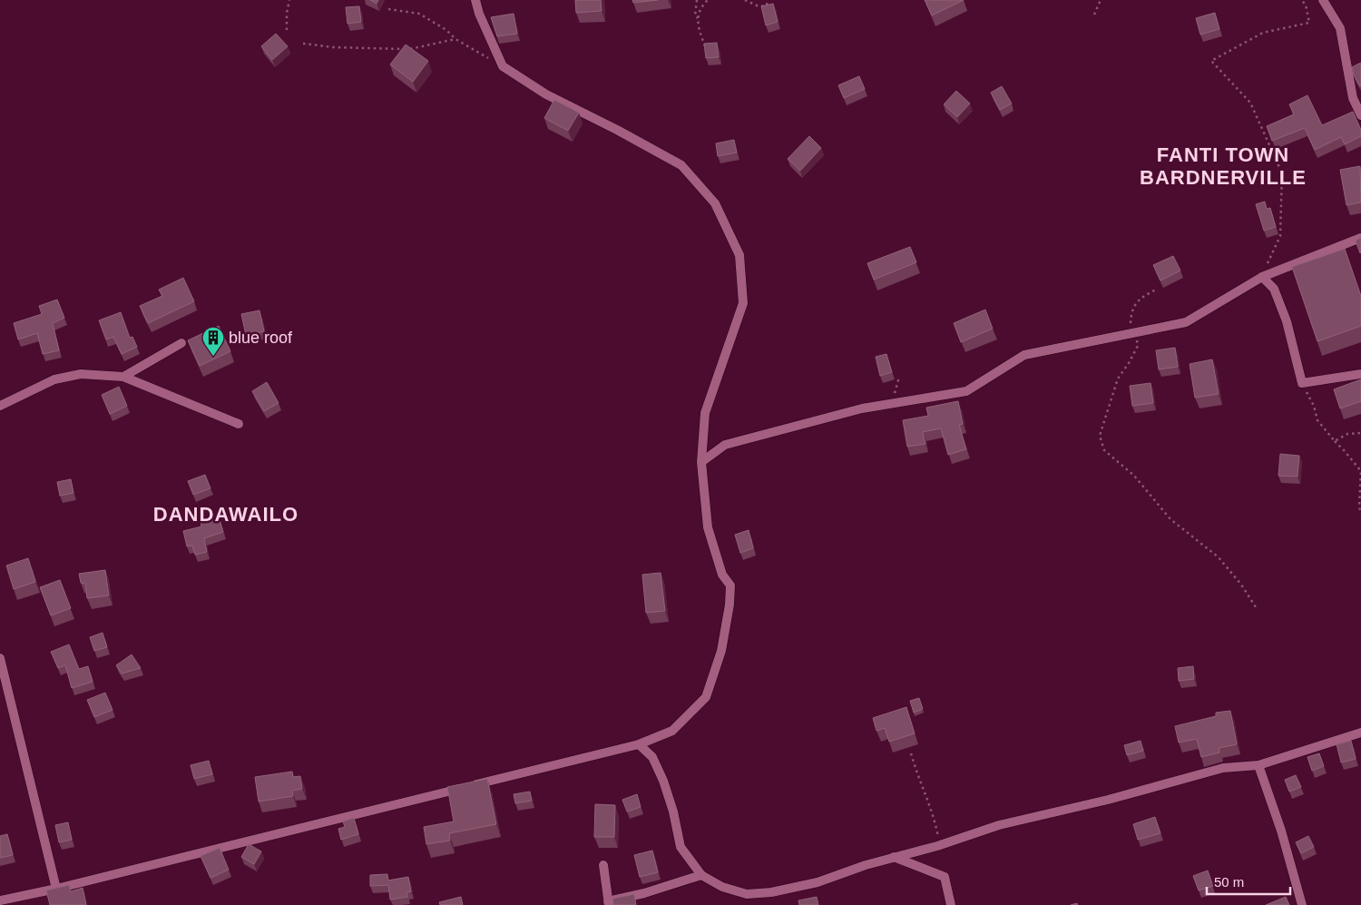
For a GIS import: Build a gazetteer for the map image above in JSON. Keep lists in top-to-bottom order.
{
  "districts": ["FANTI TOWN BARDNERVILLE", "DANDAWAILO"],
  "places": {
    "building": ["blue roof"]
  },
  "scale_bar": "50 m"
}
